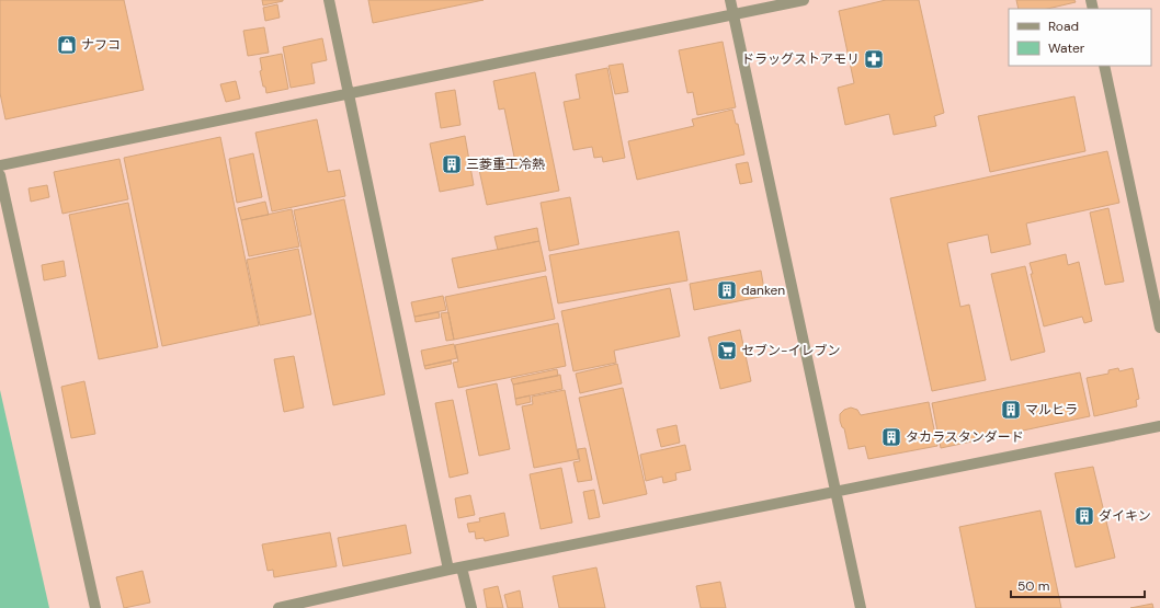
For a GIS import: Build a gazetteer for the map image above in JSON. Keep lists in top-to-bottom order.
{
  "places": {
    "shop": ["ナフコ"],
    "pharmacy": ["ドラッグストアモリ"],
    "building": [
      "三菱重工冷熱",
      "danken",
      "マルヒラ",
      "タカラスタンダード",
      "ダイキン"
    ],
    "supermarket": ["セブン-イレブン"]
  },
  "legend": ["Road", "Water"],
  "scale_bar": "50 m"
}
